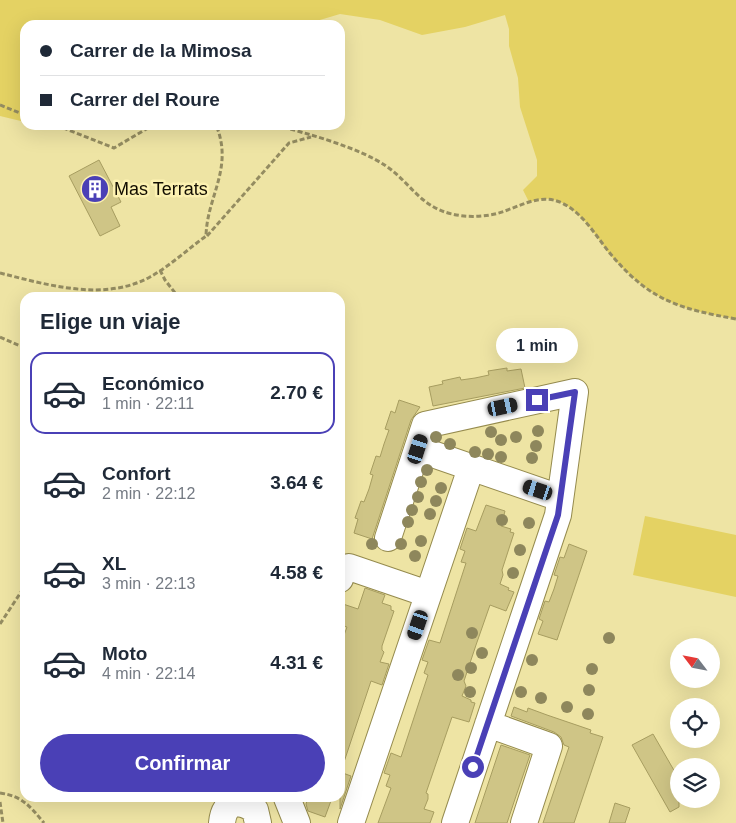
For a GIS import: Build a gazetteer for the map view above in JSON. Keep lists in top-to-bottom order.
{
  "places": {
    "building": ["Mas Terrats"]
  },
  "north": "top left",
  "page": {
    "banner": ["Carrer de la Mimosa", "Carrer del Roure"],
    "heading": "Elige un viaje",
    "bubble": "1 min",
    "list": [
      {
        "name": "Económico",
        "note": "1 min · 22:11",
        "value": "2.70 €"
      },
      {
        "name": "Confort",
        "note": "2 min · 22:12",
        "value": "3.64 €"
      },
      {
        "name": "XL",
        "note": "3 min · 22:13",
        "value": "4.58 €"
      },
      {
        "name": "Moto",
        "note": "4 min · 22:14",
        "value": "4.31 €"
      }
    ],
    "buttons": "Confirmar"
  }
}
